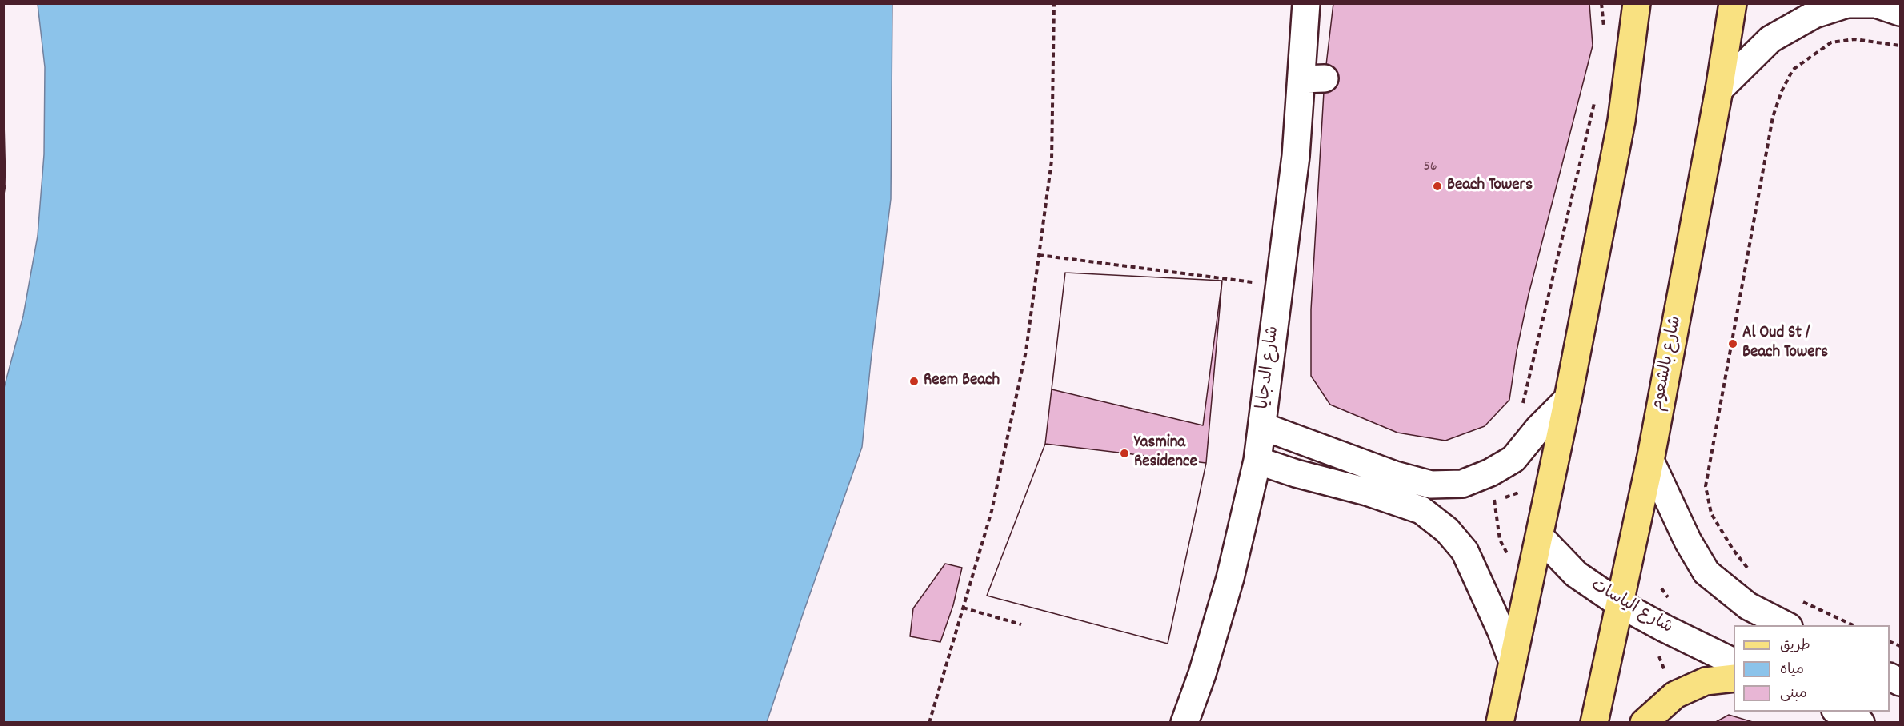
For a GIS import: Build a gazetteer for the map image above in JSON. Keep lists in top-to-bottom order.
{
  "streets": {
    "main road": ["شارع بالشعوم"],
    "street": ["شارع الدجايا", "شارع الياسات"]
  },
  "crossings": [
    ["شارع بالشعوم", "شارع الياسات"]
  ],
  "places": [
    "Beach Towers",
    "Al Oud St / Beach Towers",
    "Reem Beach",
    "Yasmina Residence"
  ],
  "house_numbers": ["56"],
  "legend": ["طريق", "مياه", "مبنى"]
}
